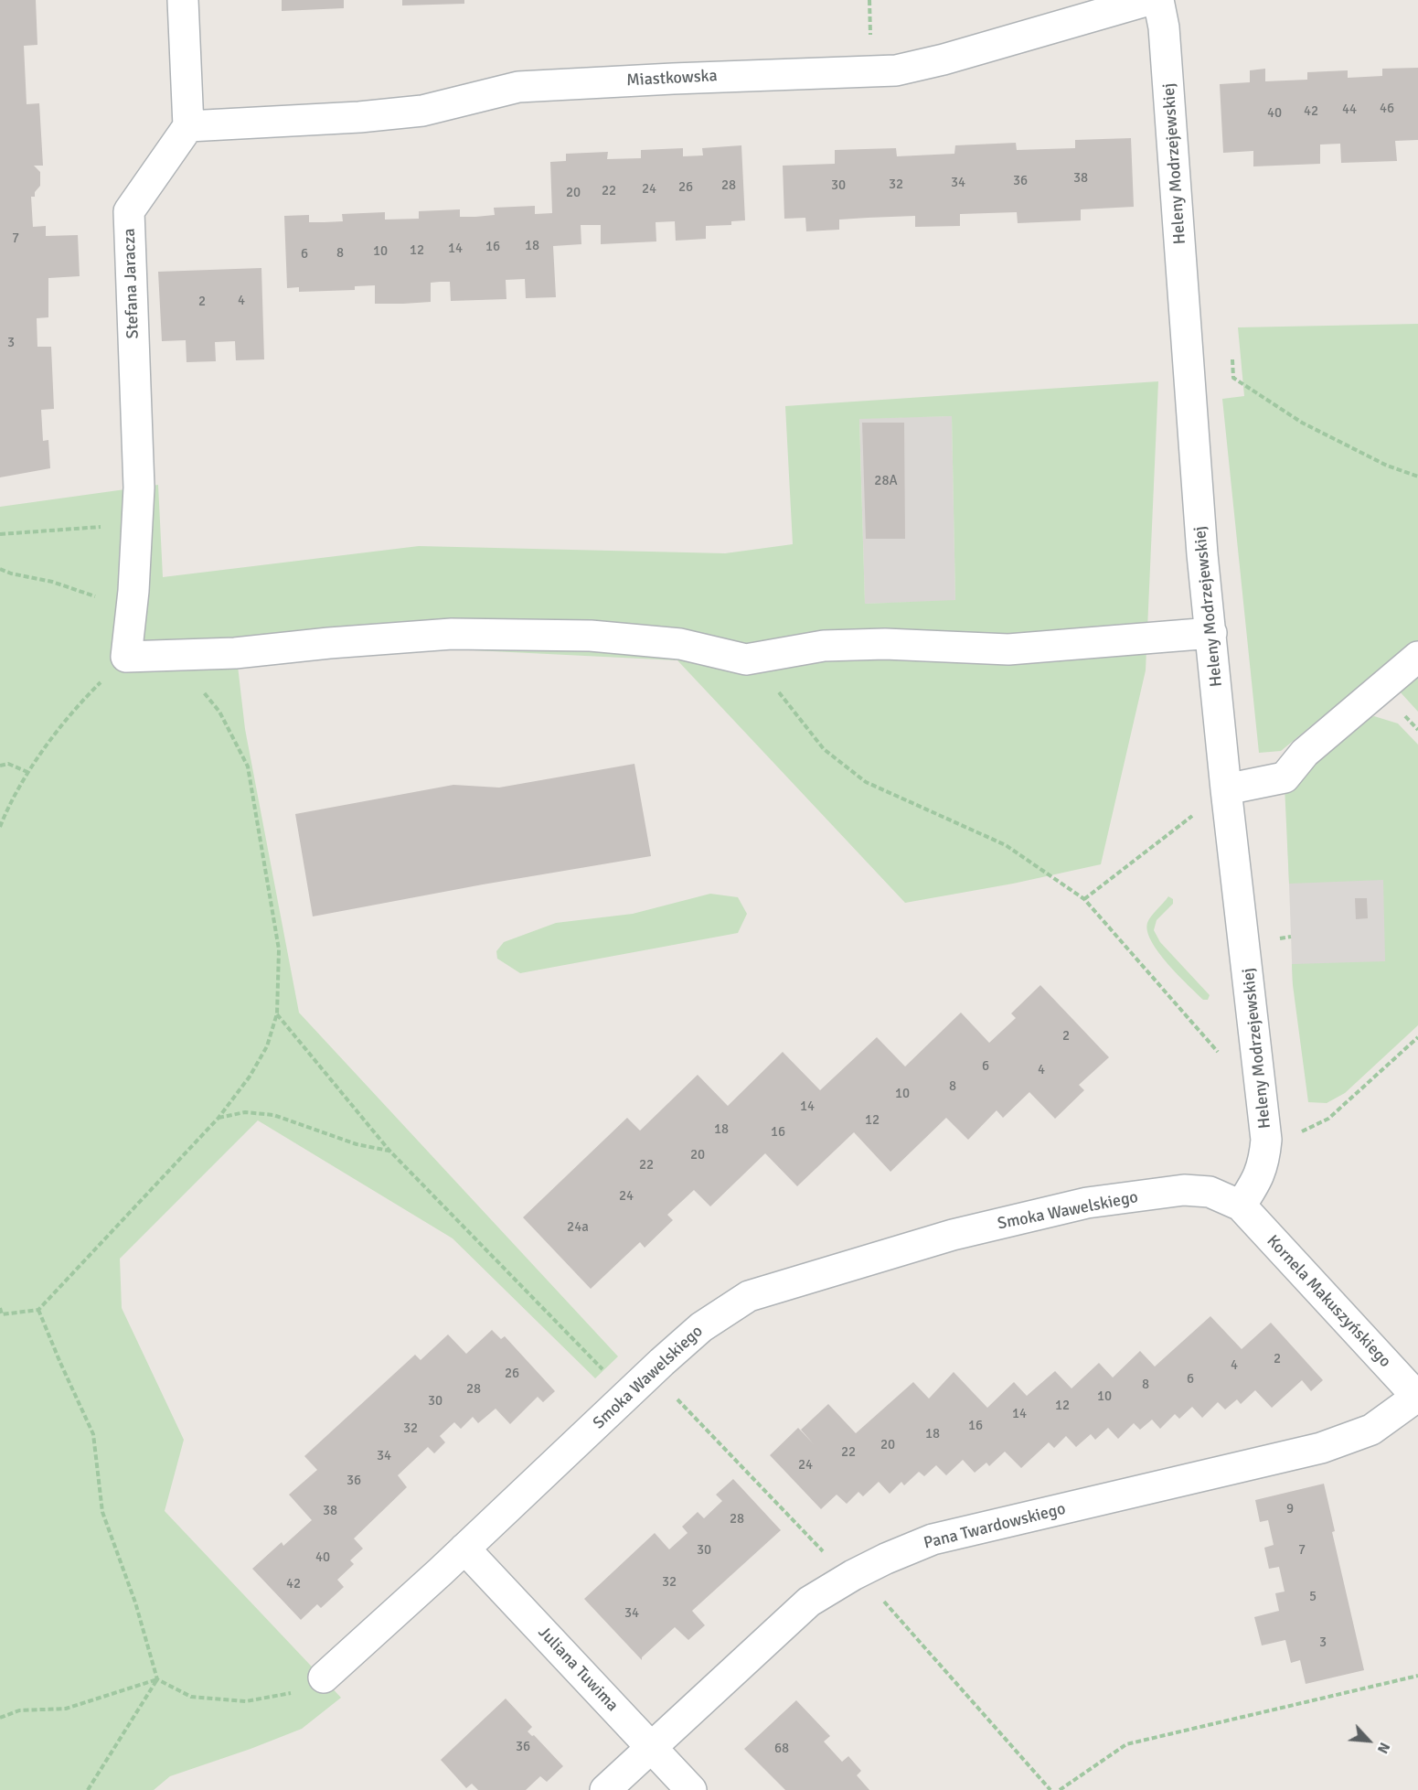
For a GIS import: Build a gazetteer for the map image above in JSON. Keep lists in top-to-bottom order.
{
  "streets": {
    "street": [
      "Miastkowska",
      "Heleny Modrzejewskiej",
      "Stefana Jaracza",
      "Smoka Wawelskiego",
      "Kornela Makuszyńskiego",
      "Pana Twardowskiego",
      "Juliana Tuwima"
    ]
  },
  "crossings": [
    ["Miastkowska", "Stefana Jaracza"],
    ["Heleny Modrzejewskiej", "Smoka Wawelskiego"],
    ["Heleny Modrzejewskiej", "Kornela Makuszyńskiego"],
    ["Smoka Wawelskiego", "Kornela Makuszyńskiego"],
    ["Smoka Wawelskiego", "Juliana Tuwima"],
    ["Kornela Makuszyńskiego", "Pana Twardowskiego"],
    ["Pana Twardowskiego", "Juliana Tuwima"]
  ],
  "house_numbers": [
    "46",
    "44",
    "42",
    "40",
    "38",
    "36",
    "34",
    "32",
    "28",
    "30",
    "26",
    "24",
    "22",
    "20",
    "7",
    "18",
    "16",
    "14",
    "12",
    "10",
    "8",
    "6",
    "4",
    "2",
    "3",
    "28A",
    "2",
    "6",
    "4",
    "8",
    "10",
    "14",
    "12",
    "18",
    "16",
    "20",
    "22",
    "24",
    "24a",
    "2",
    "4",
    "26",
    "6",
    "8",
    "28",
    "10",
    "30",
    "12",
    "14",
    "16",
    "32",
    "18",
    "20",
    "22",
    "34",
    "24",
    "36",
    "9",
    "38",
    "28",
    "30",
    "7",
    "40",
    "32",
    "42",
    "5",
    "34",
    "3",
    "36",
    "68"
  ],
  "north": "bottom right"
}
